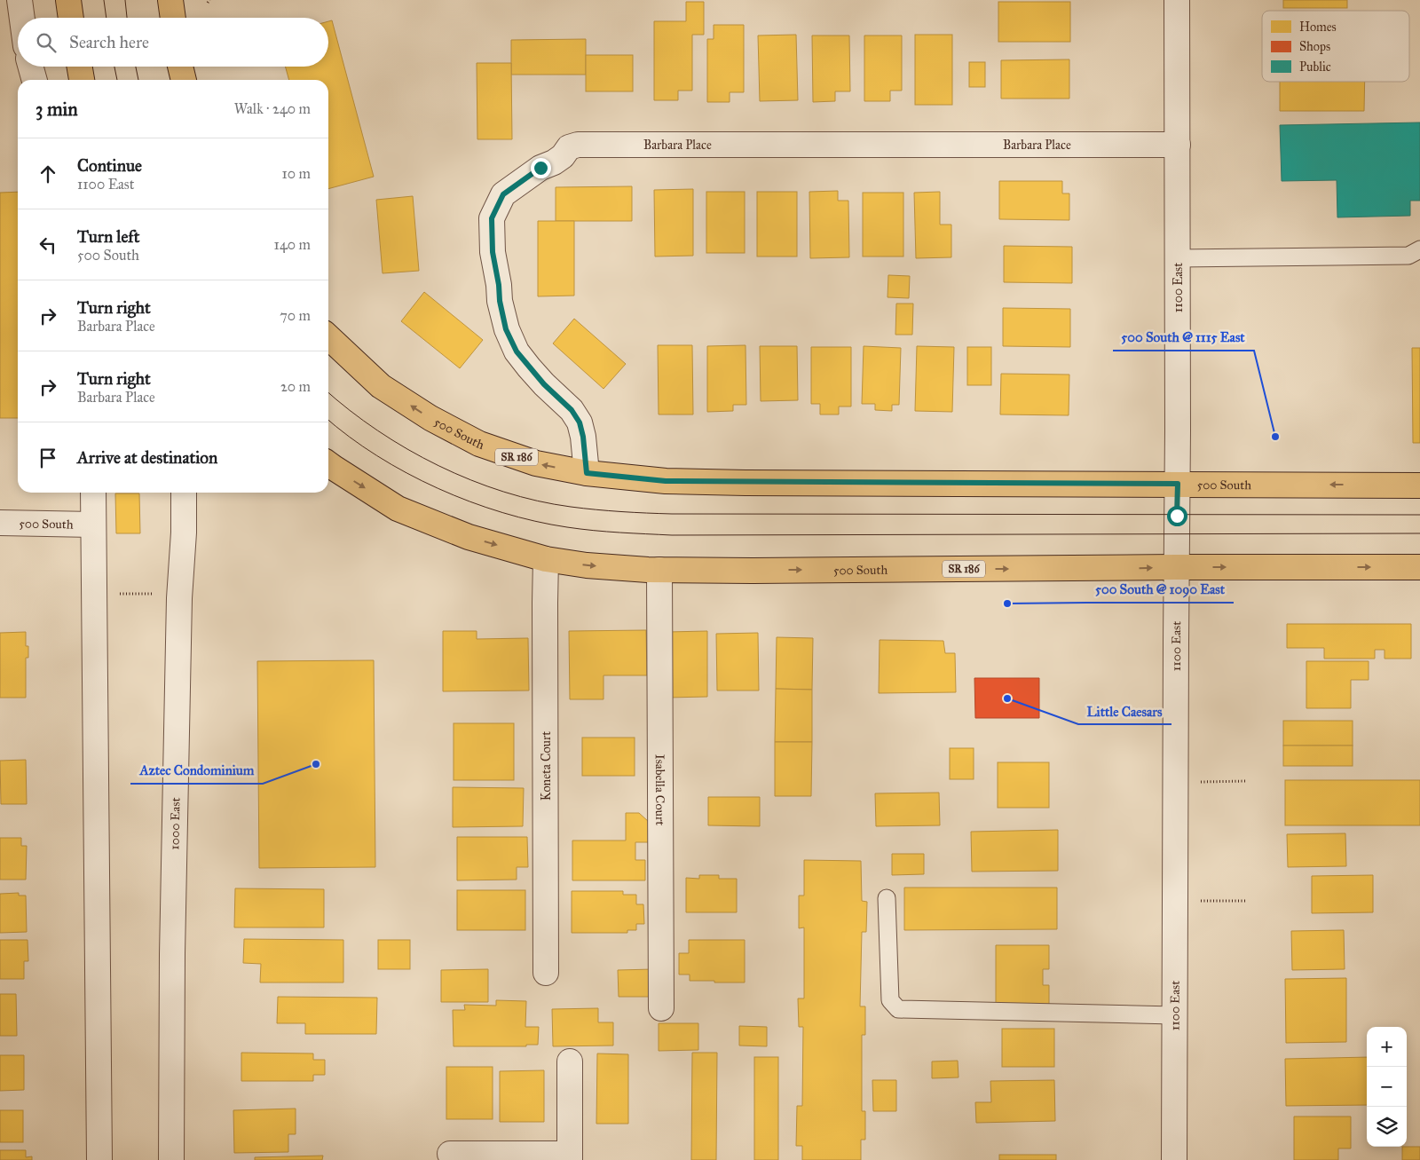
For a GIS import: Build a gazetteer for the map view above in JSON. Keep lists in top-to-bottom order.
{
  "streets": {
    "main road": ["500 South", "SR 186"],
    "street": [
      "Barbara Place",
      "1100 East",
      "Koneta Court",
      "Isabella Court",
      "1000 East"
    ]
  },
  "crossings": [
    ["Barbara Place", "1100 East"],
    ["Barbara Place", "500 South"],
    ["1100 East", "500 South"],
    ["500 South", "Koneta Court"],
    ["500 South", "Isabella Court"]
  ],
  "places": [
    "500 South @ 1115 East",
    "500 South @ 1090 East",
    "Little Caesars",
    "Aztec Condominium"
  ],
  "legend": ["Homes", "Shops", "Public"],
  "page": {
    "search": "Search here",
    "heading": ["3 min", "Walk · 240 m"],
    "list": [
      ["Continue", "1100 East", "10 m"],
      ["Turn left", "500 South", "140 m"],
      ["Turn right", "Barbara Place", "70 m"],
      ["Turn right", "Barbara Place", "20 m"],
      "Arrive at destination"
    ],
    "map_buttons": ["+", "−"]
  }
}
